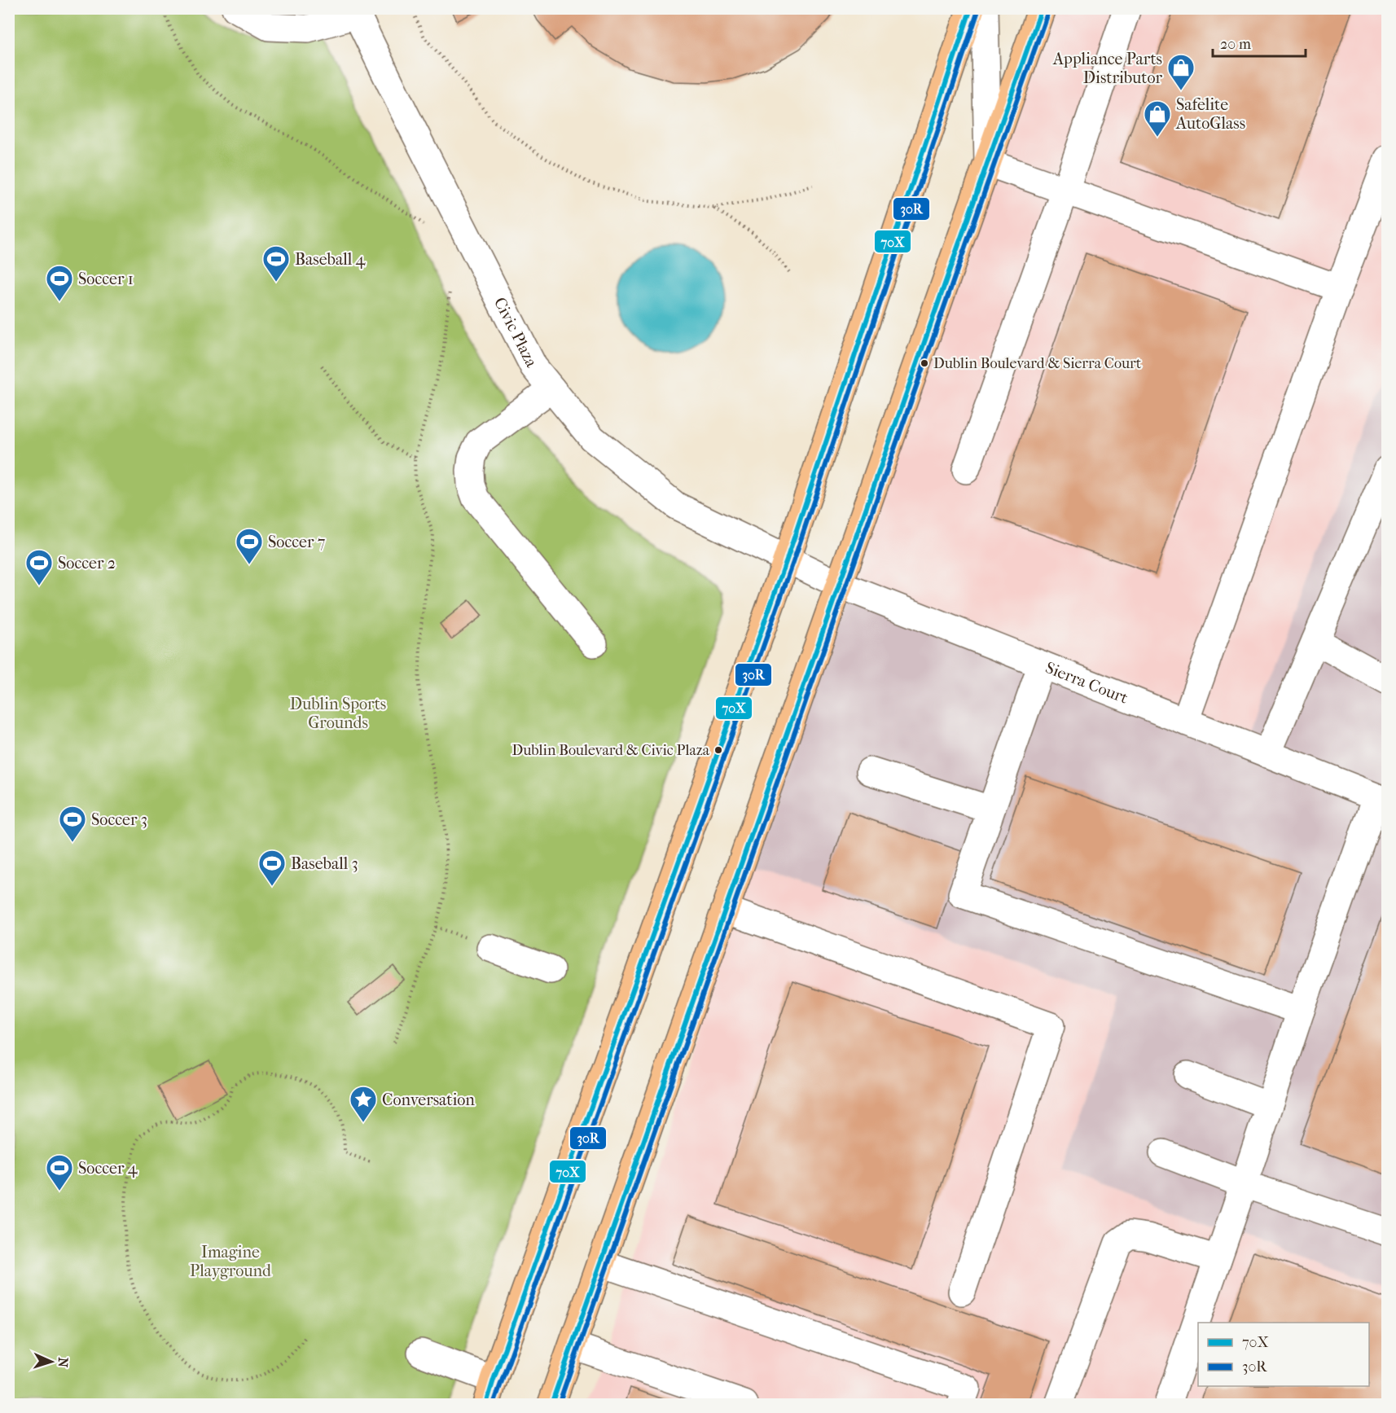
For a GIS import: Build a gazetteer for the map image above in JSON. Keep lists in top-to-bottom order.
{
  "streets": {
    "street": ["Civic Plaza", "Sierra Court"]
  },
  "crossings": [
    ["Civic Plaza", "Sierra Court"]
  ],
  "parks": ["Dublin Sports Grounds", "Imagine Playground"],
  "places": {
    "shop": ["Appliance Parts Distributor", "Safelite AutoGlass"],
    "sports": [
      "Baseball 4",
      "Soccer 1",
      "Soccer 7",
      "Soccer 2",
      "Soccer 3",
      "Baseball 3",
      "Soccer 4"
    ],
    "other": ["Dublin Boulevard & Sierra Court", "Dublin Boulevard & Civic Plaza"],
    "place": ["Conversation"]
  },
  "lines": ["transit line 70X", "transit line 30R"],
  "legend": ["70X", "30R"],
  "scale_bar": "20 m",
  "north": "right"
}
